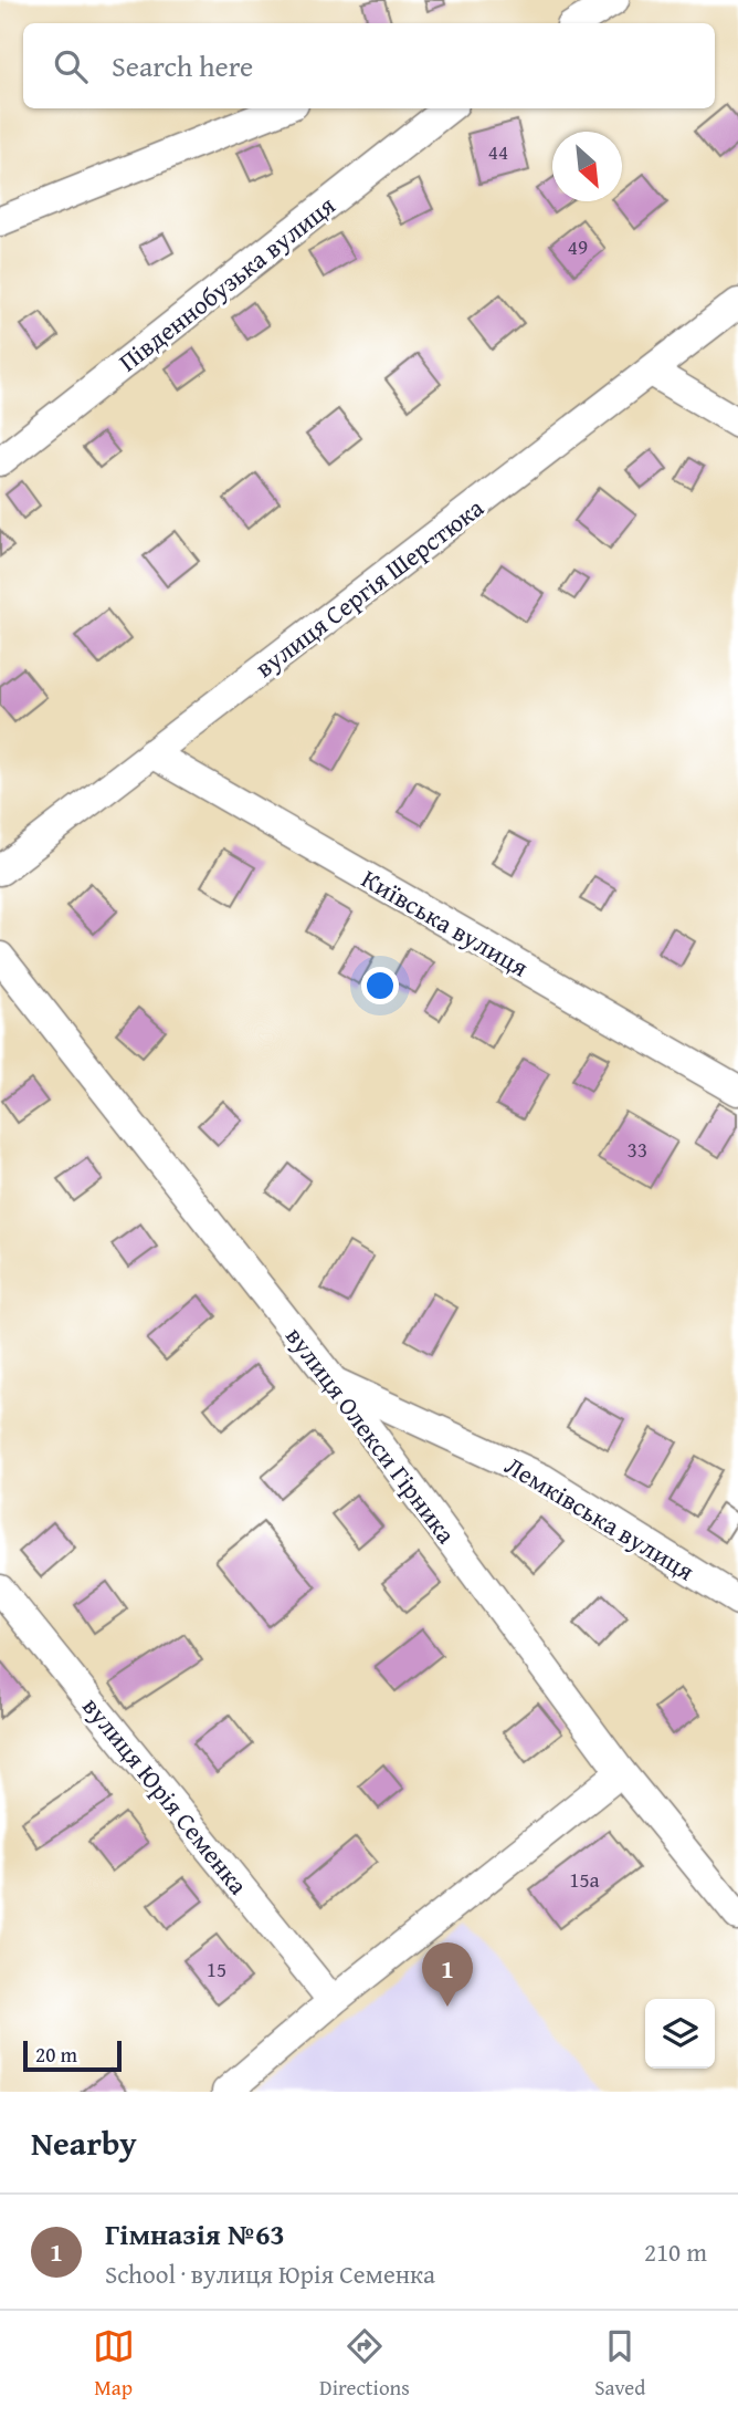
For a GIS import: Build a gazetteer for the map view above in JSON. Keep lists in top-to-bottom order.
{
  "streets": {
    "street": [
      "Південнобузька вулиця",
      "вулиця Сергія Шерстюка",
      "Київська вулиця",
      "вулиця Олекси Гірника",
      "Лемківська вулиця",
      "вулиця Юрія Семенка"
    ]
  },
  "crossings": [
    ["вулиця Сергія Шерстюка", "Київська вулиця"],
    ["вулиця Олекси Гірника", "Лемківська вулиця"]
  ],
  "house_numbers": [
    "44",
    "49",
    "33",
    "15а",
    "15"
  ],
  "scale_bar": "20 m",
  "north": "bottom right",
  "page": {
    "search": "Search here",
    "pins": "1",
    "scale": "20 m",
    "heading": "Nearby",
    "list": [
      {
        "mark": "1",
        "name": "Гімназія №63",
        "note": "School · вулиця Юрія Семенка",
        "value": "210 m"
      }
    ],
    "nav": ["Map", "Directions", "Saved"]
  }
}
